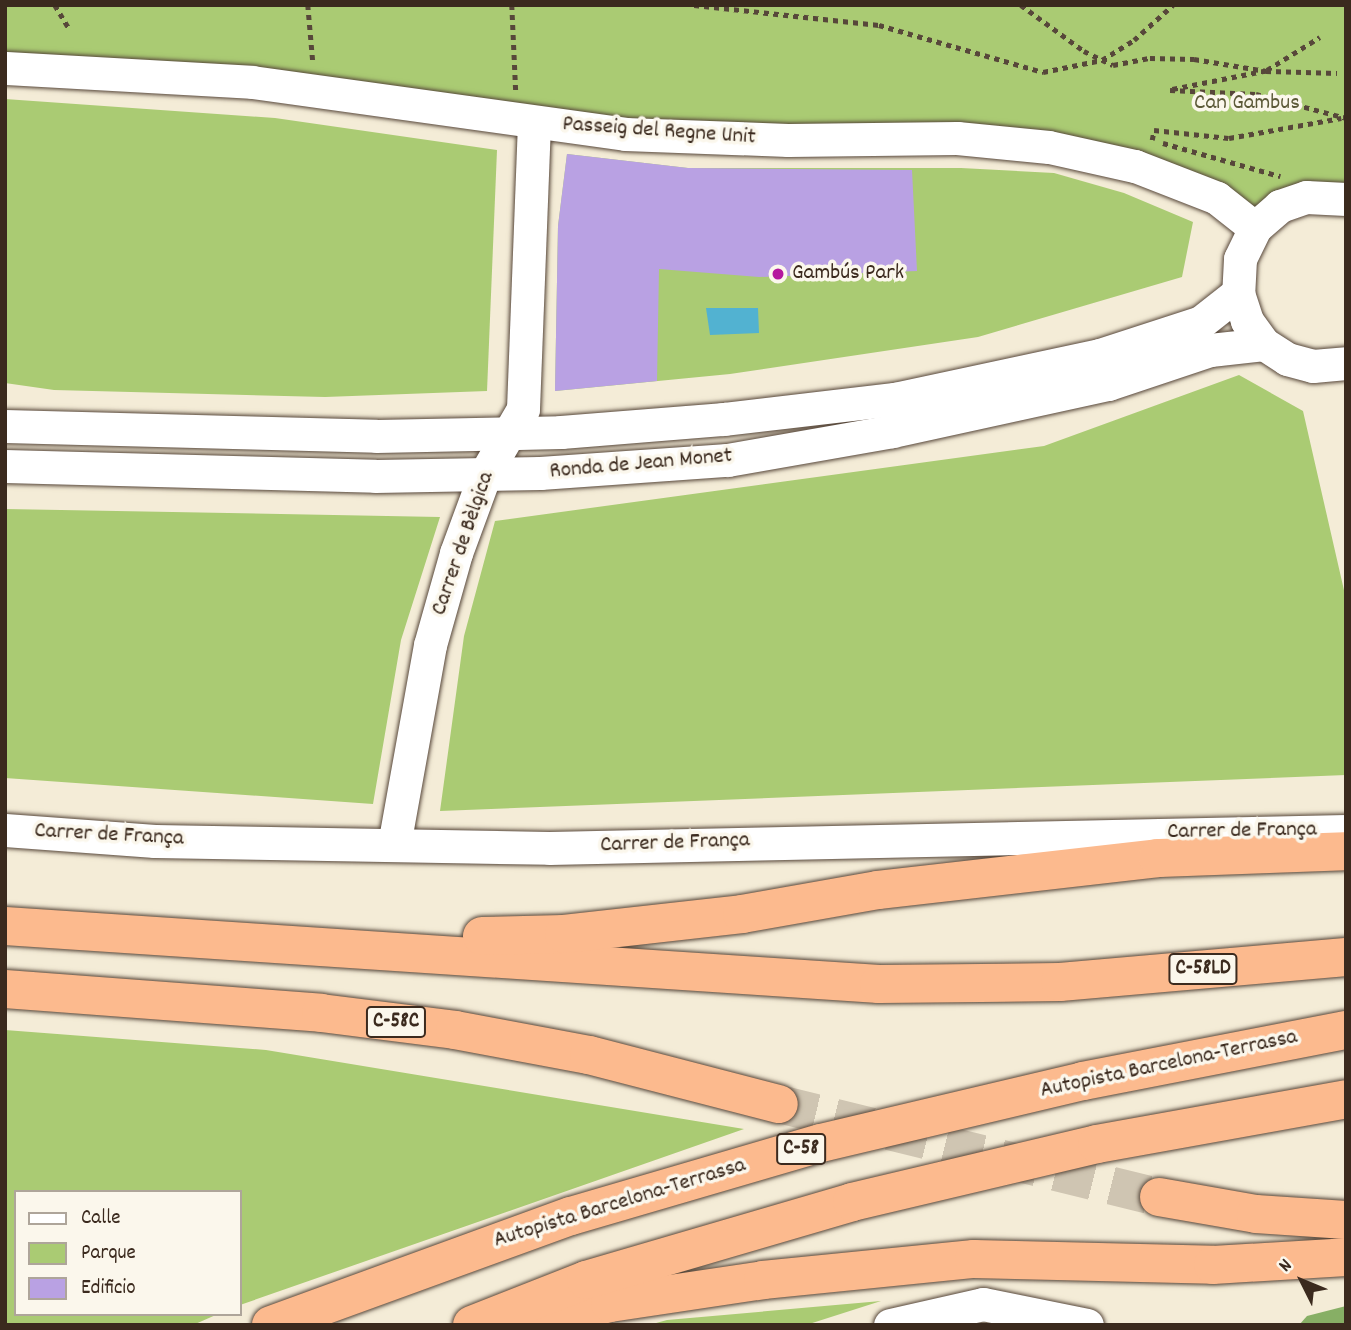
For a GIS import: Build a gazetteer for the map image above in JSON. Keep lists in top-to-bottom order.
{
  "streets": {
    "highway": [
      "C-58LD",
      "C-58C",
      "Autopista Barcelona-Terrassa",
      "C-58"
    ],
    "street": [
      "Passeig del Regne Unit",
      "Ronda de Jean Monet",
      "Carrer de Bèlgica",
      "Carrer de França"
    ]
  },
  "crossings": [
    ["Passeig del Regne Unit", "Carrer de Bèlgica"],
    ["Ronda de Jean Monet", "Carrer de Bèlgica"],
    ["Carrer de Bèlgica", "Carrer de França"]
  ],
  "parks": ["Can Gambus"],
  "places": ["Gambús Park"],
  "legend": ["Calle", "Parque", "Edificio"],
  "north": "top left"
}
